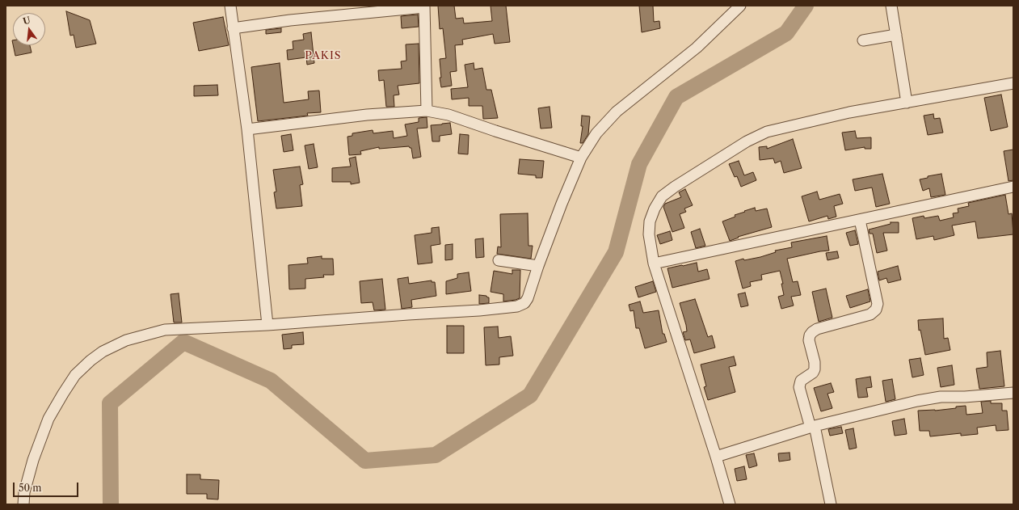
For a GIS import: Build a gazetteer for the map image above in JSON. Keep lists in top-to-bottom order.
{
  "districts": ["PAKIS"],
  "scale_bar": "50 m",
  "north": "top"
}
